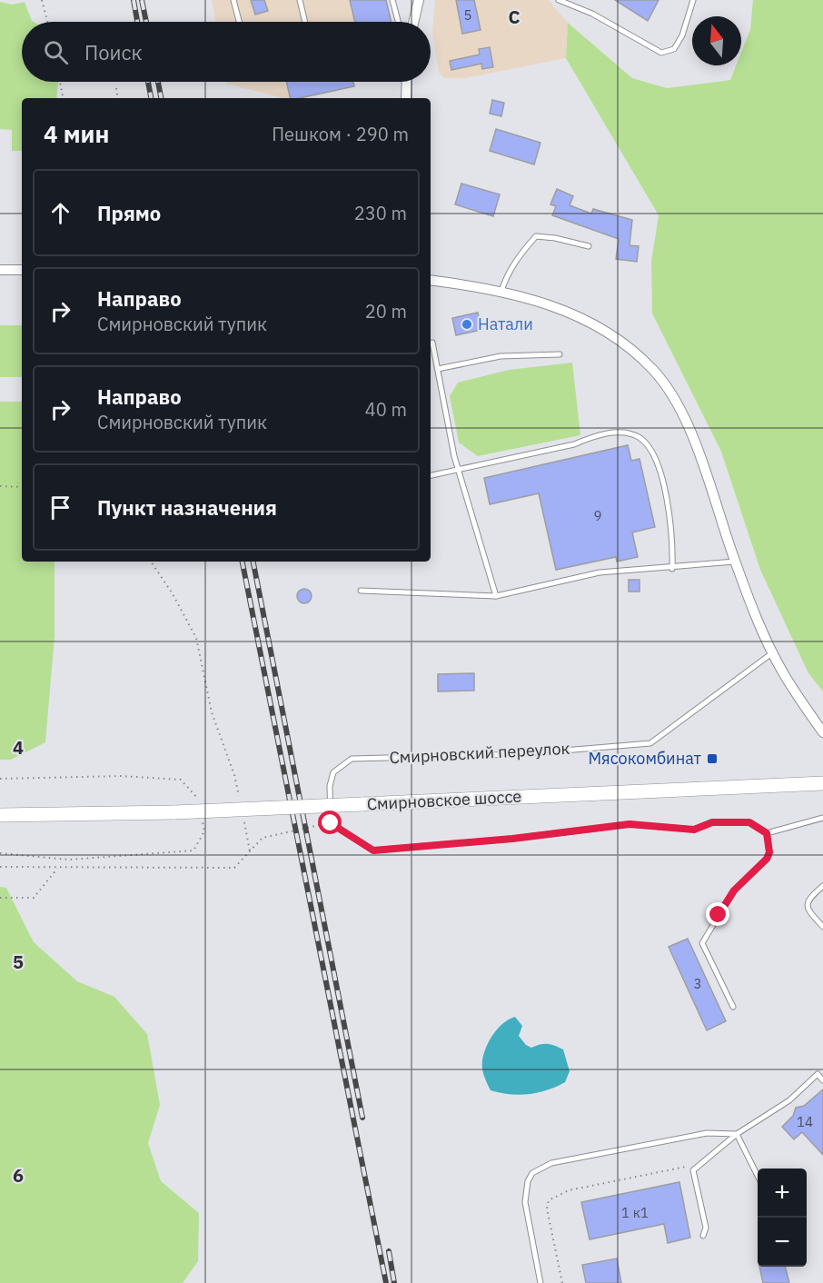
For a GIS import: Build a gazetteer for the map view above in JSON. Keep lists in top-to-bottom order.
{
  "streets": {
    "main road": ["Смирновское шоссе"],
    "lane": ["Смирновский переулок"]
  },
  "places": {
    "other": ["Натали"],
    "transit": ["Мясокомбинат"]
  },
  "house_numbers": [
    "5",
    "9",
    "3",
    "14",
    "1 к1"
  ],
  "north": "top",
  "page": {
    "search": "Поиск",
    "heading": ["4 мин", "Пешком · 290 m"],
    "list": [
      ["Прямо", "230 m"],
      ["Направо", "Смирновский тупик", "20 m"],
      ["Направо", "Смирновский тупик", "40 m"],
      "Пункт назначения"
    ],
    "map_buttons": ["+", "−"]
  },
  "grid": {
    "columns": ["C"],
    "rows": ["4", "5", "6"]
  }
}
